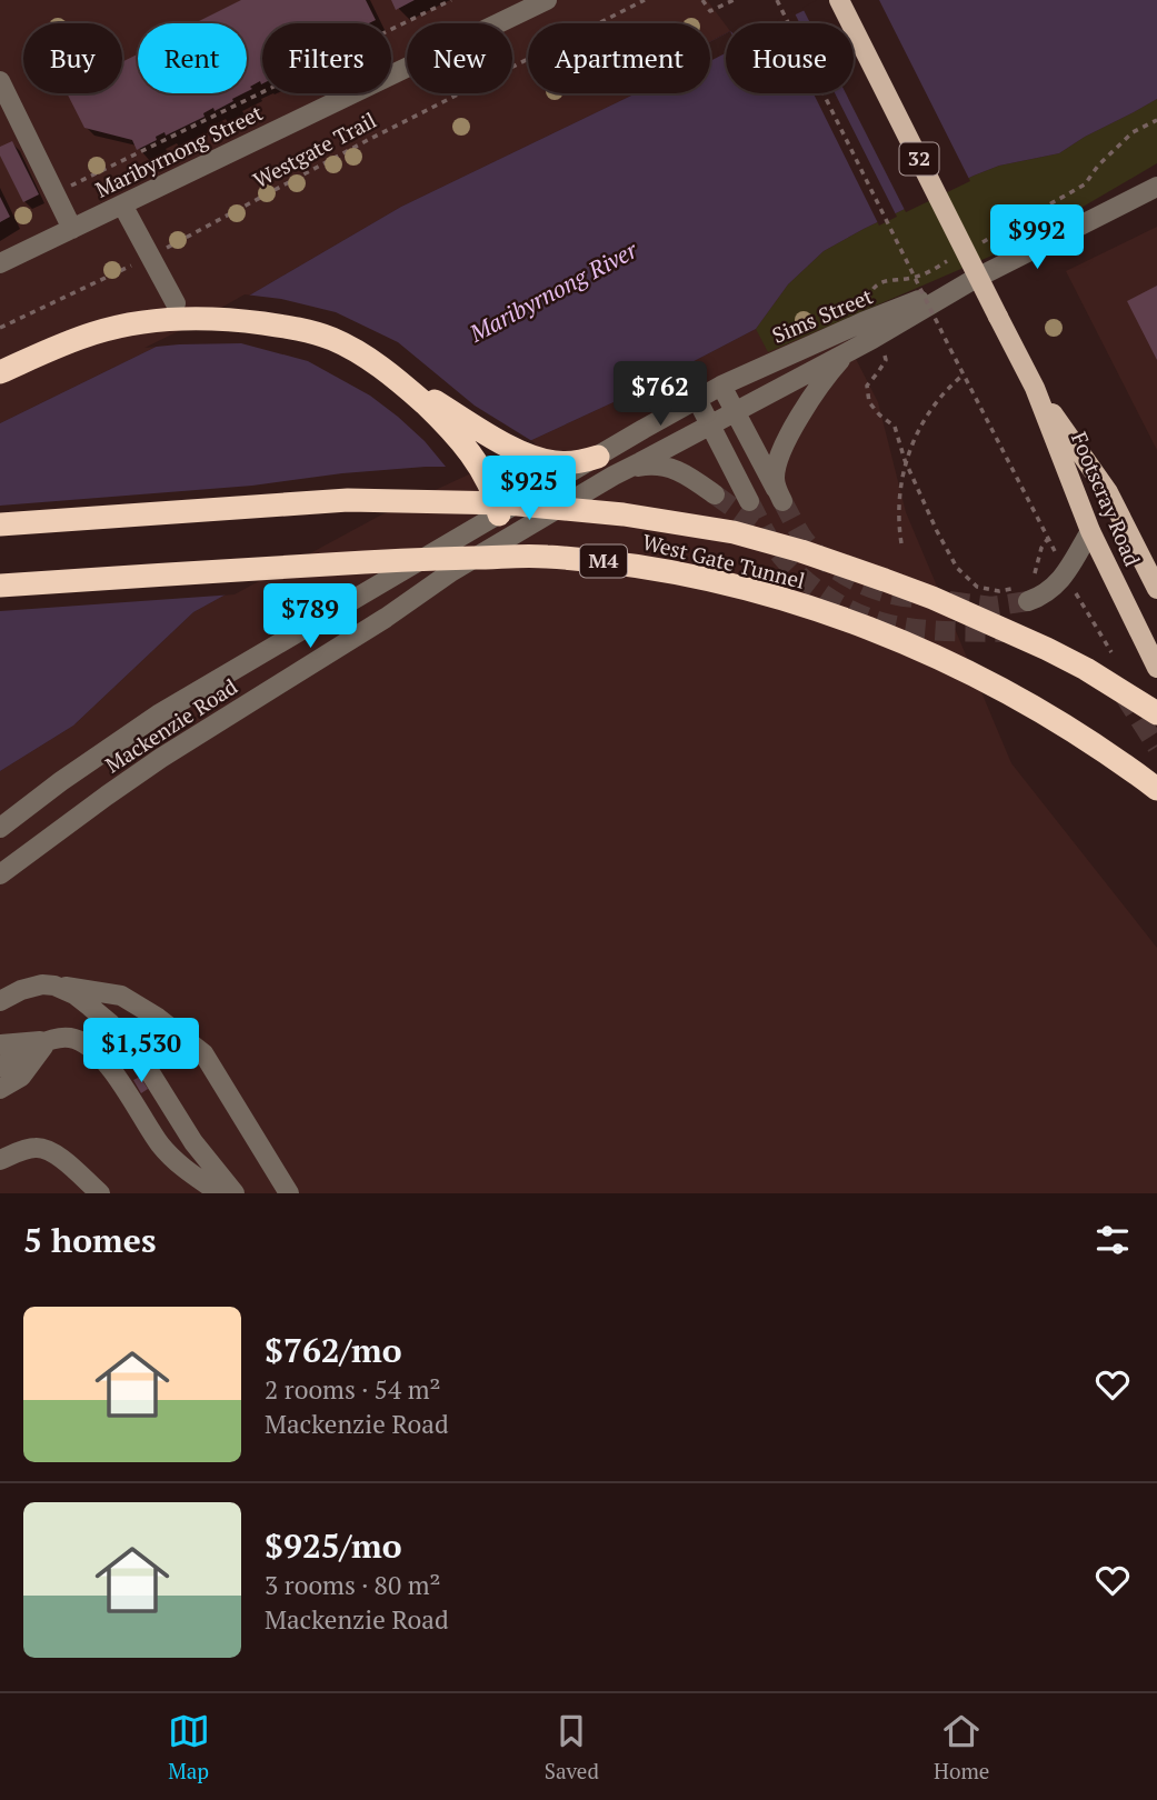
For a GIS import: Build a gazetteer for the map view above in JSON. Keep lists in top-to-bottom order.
{
  "streets": {
    "highway": ["M4", "West Gate Tunnel"],
    "main road": ["32", "Footscray Road"],
    "street": ["Maribyrnong Street", "Sims Street", "Mackenzie Road"],
    "path": ["Westgate Trail"]
  },
  "crossings": [
    ["Sims Street", "Mackenzie Road"]
  ],
  "water": ["Maribyrnong River"],
  "page": {
    "chip": [
      "Buy",
      "Rent",
      "Filters",
      "New",
      "Apartment",
      "House"
    ],
    "price": [
      "$992",
      "$762",
      "$925",
      "$789",
      "$1,530"
    ],
    "heading": "5 homes",
    "list": [
      {
        "name": "$762/mo",
        "note": "2 rooms · 54 m² · Mackenzie Road"
      },
      {
        "name": "$925/mo",
        "note": "3 rooms · 80 m² · Mackenzie Road"
      }
    ],
    "tabs": ["Map", "Saved", "Home"]
  }
}
